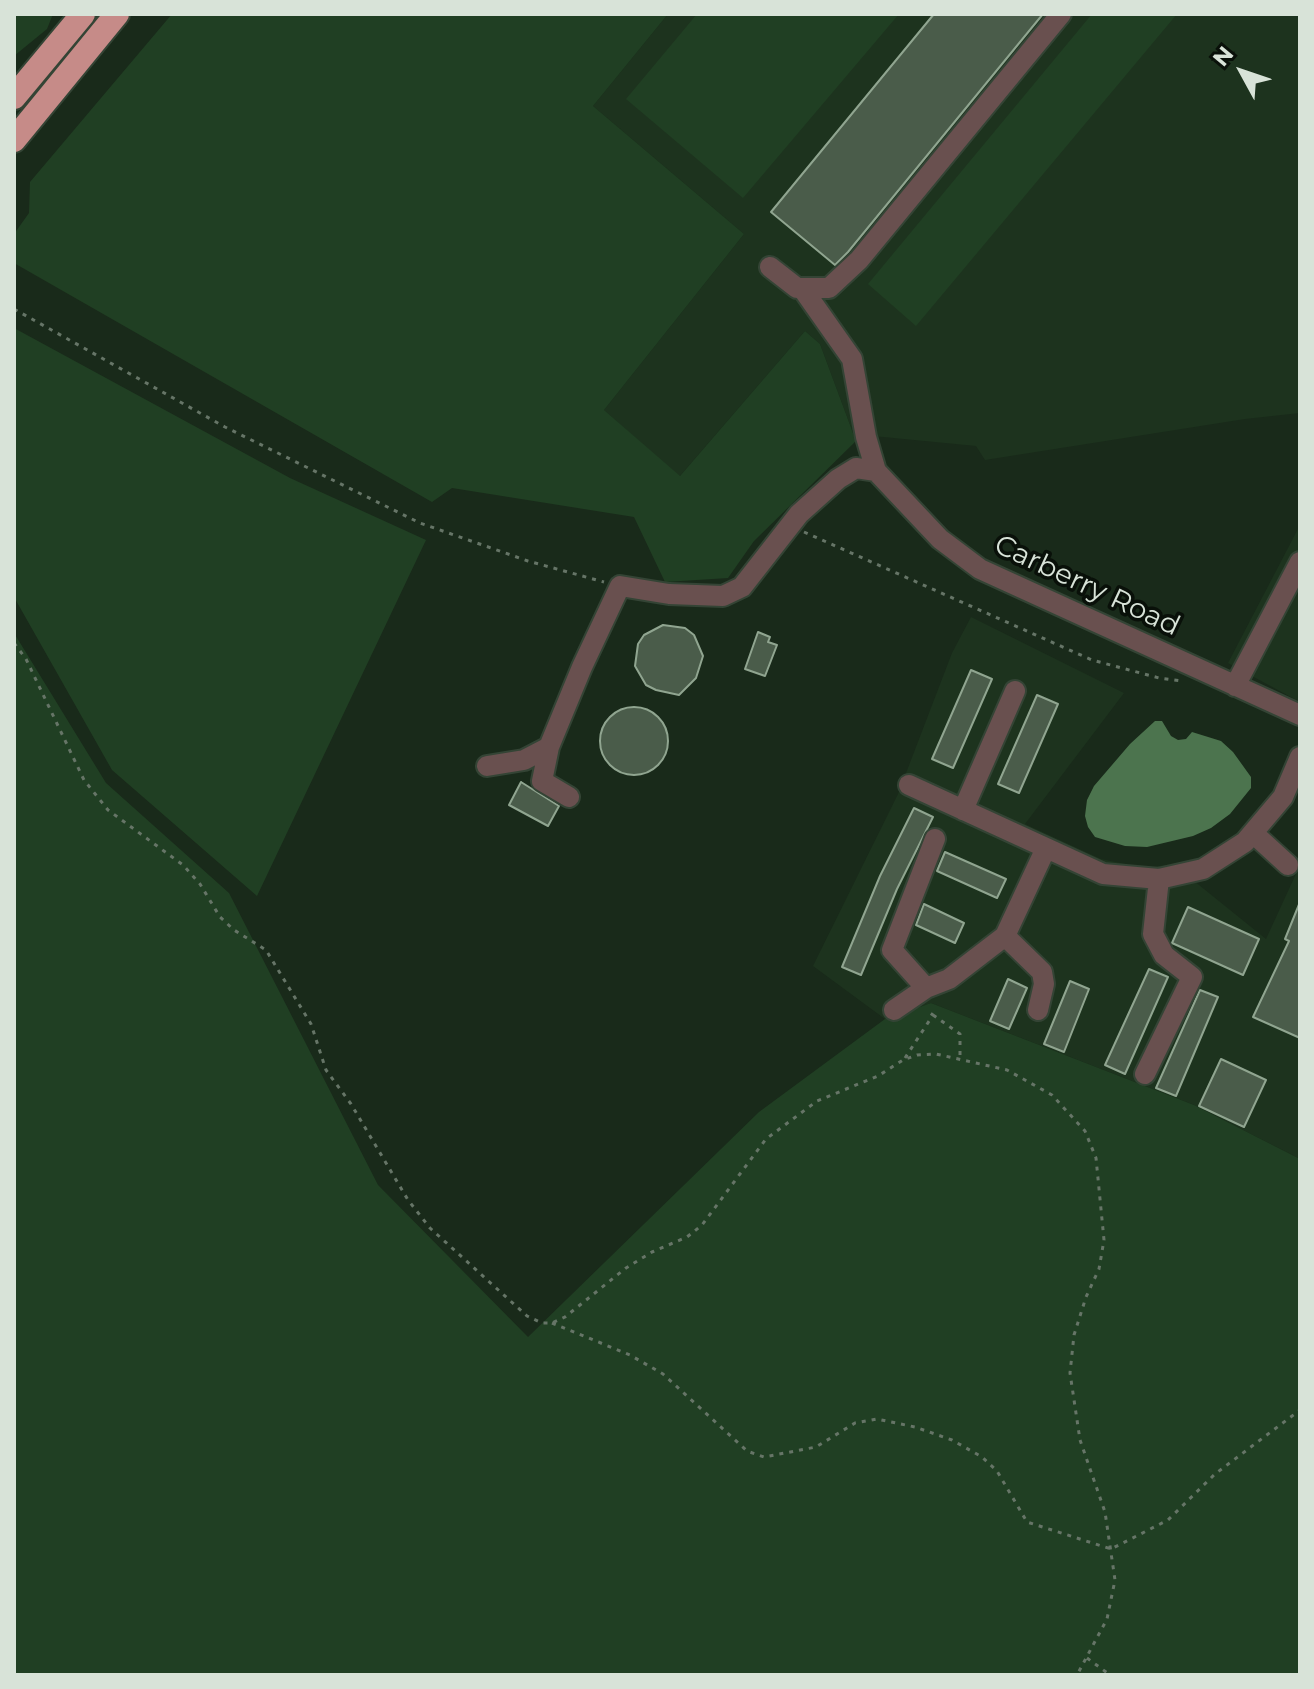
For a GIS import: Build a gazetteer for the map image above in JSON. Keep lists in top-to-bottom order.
{
  "streets": {
    "street": ["Carberry Road"]
  },
  "north": "top left"
}
